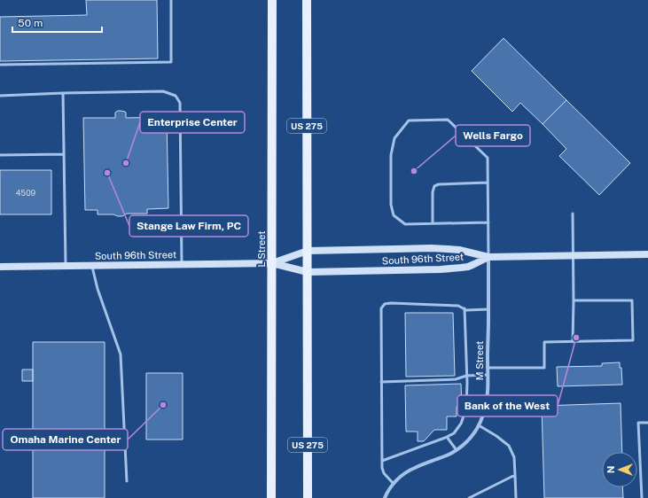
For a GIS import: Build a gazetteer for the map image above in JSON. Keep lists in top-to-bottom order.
{
  "streets": {
    "main road": ["US 275", "L Street", "South 96th Street"],
    "street": ["M Street"]
  },
  "crossings": [
    ["US 275", "South 96th Street"],
    ["L Street", "South 96th Street"],
    ["South 96th Street", "M Street"]
  ],
  "places": [
    "Enterprise Center",
    "Wells Fargo",
    "Stange Law Firm, PC",
    "Bank of the West",
    "Omaha Marine Center"
  ],
  "house_numbers": ["4509"],
  "scale_bar": "50 m",
  "north": "left"
}
